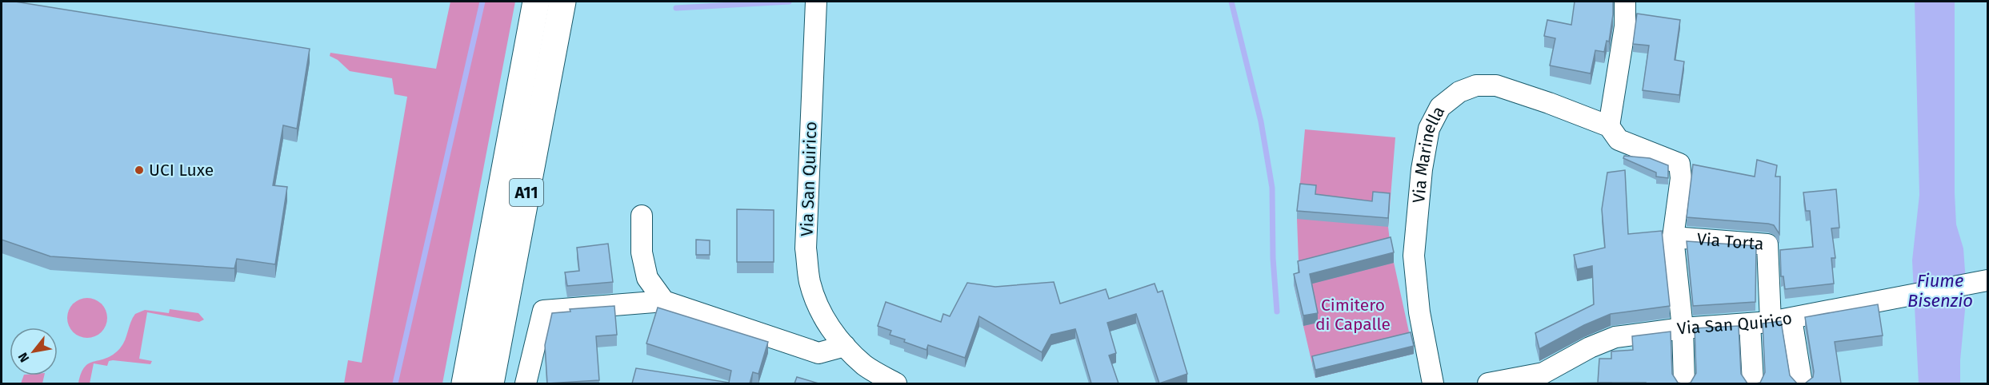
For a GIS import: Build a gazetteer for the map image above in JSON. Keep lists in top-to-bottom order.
{
  "streets": {
    "highway": ["A11"],
    "street": ["Via Marinella", "Via San Quirico", "Via Torta"]
  },
  "crossings": [
    ["Via Marinella", "Via San Quirico"],
    ["Via Marinella", "Via Torta"],
    ["Via San Quirico", "Via Torta"]
  ],
  "water": ["Fiume Bisenzio"],
  "parks": ["Cimitero di Capalle"],
  "places": ["UCI Luxe"],
  "north": "bottom left"
}
